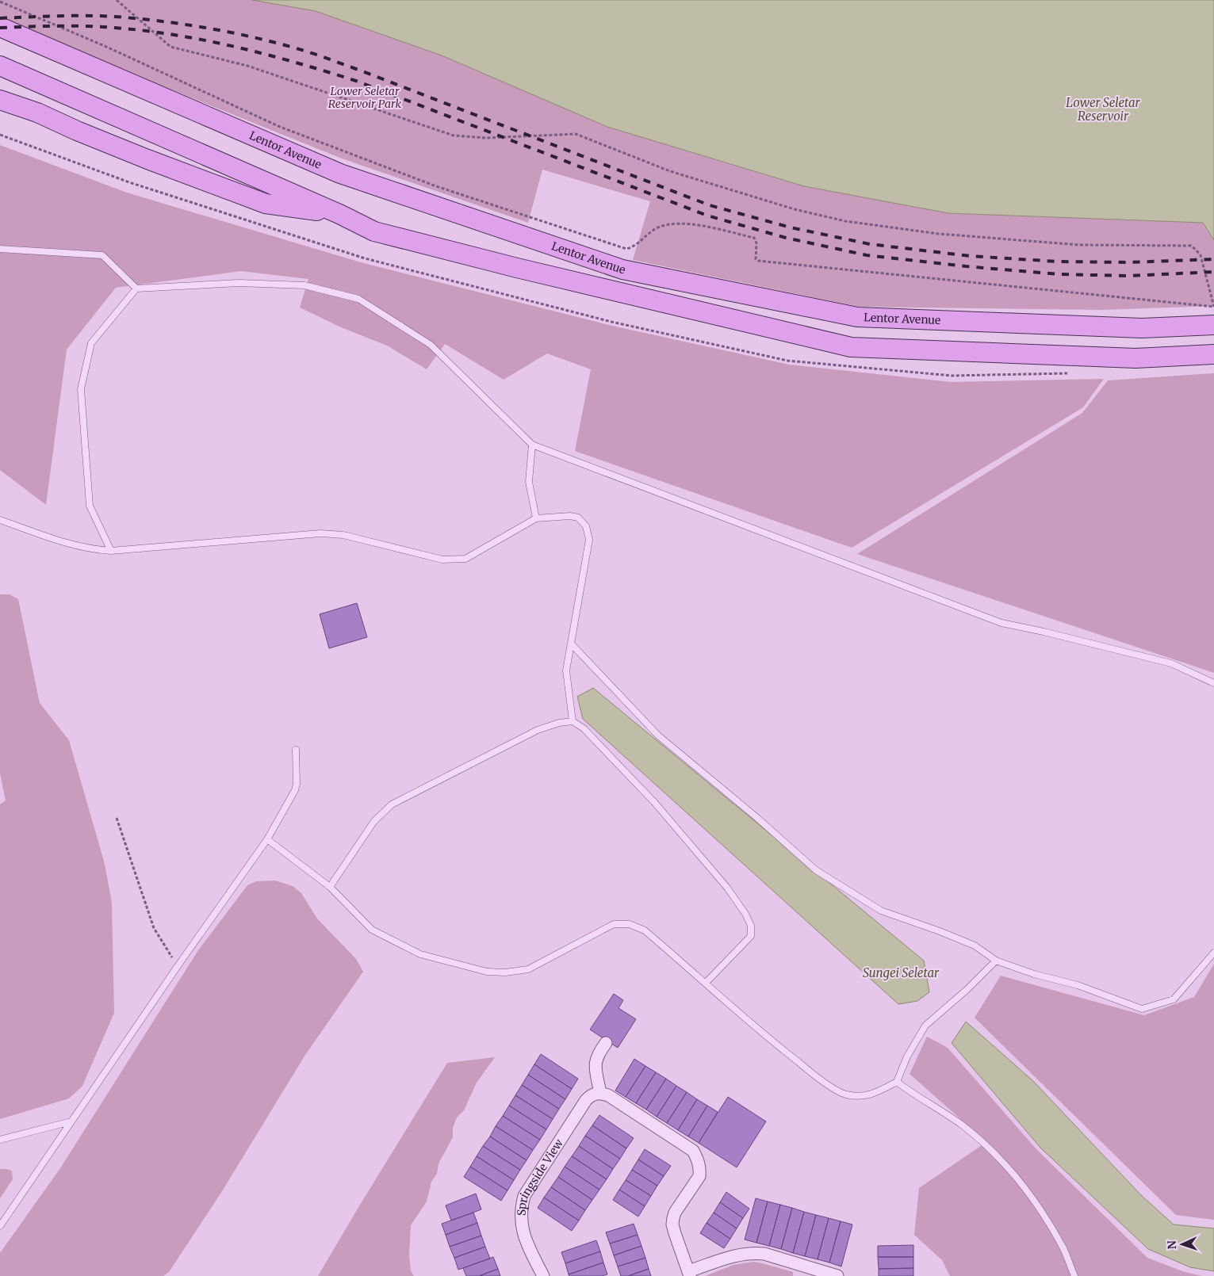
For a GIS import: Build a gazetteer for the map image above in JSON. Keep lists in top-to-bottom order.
{
  "streets": {
    "main road": ["Lentor Avenue"],
    "street": ["Springside View"]
  },
  "water": ["Lower Seletar Reservoir", "Sungei Seletar"],
  "parks": ["Lower Seletar Reservoir Park"],
  "north": "left"
}
